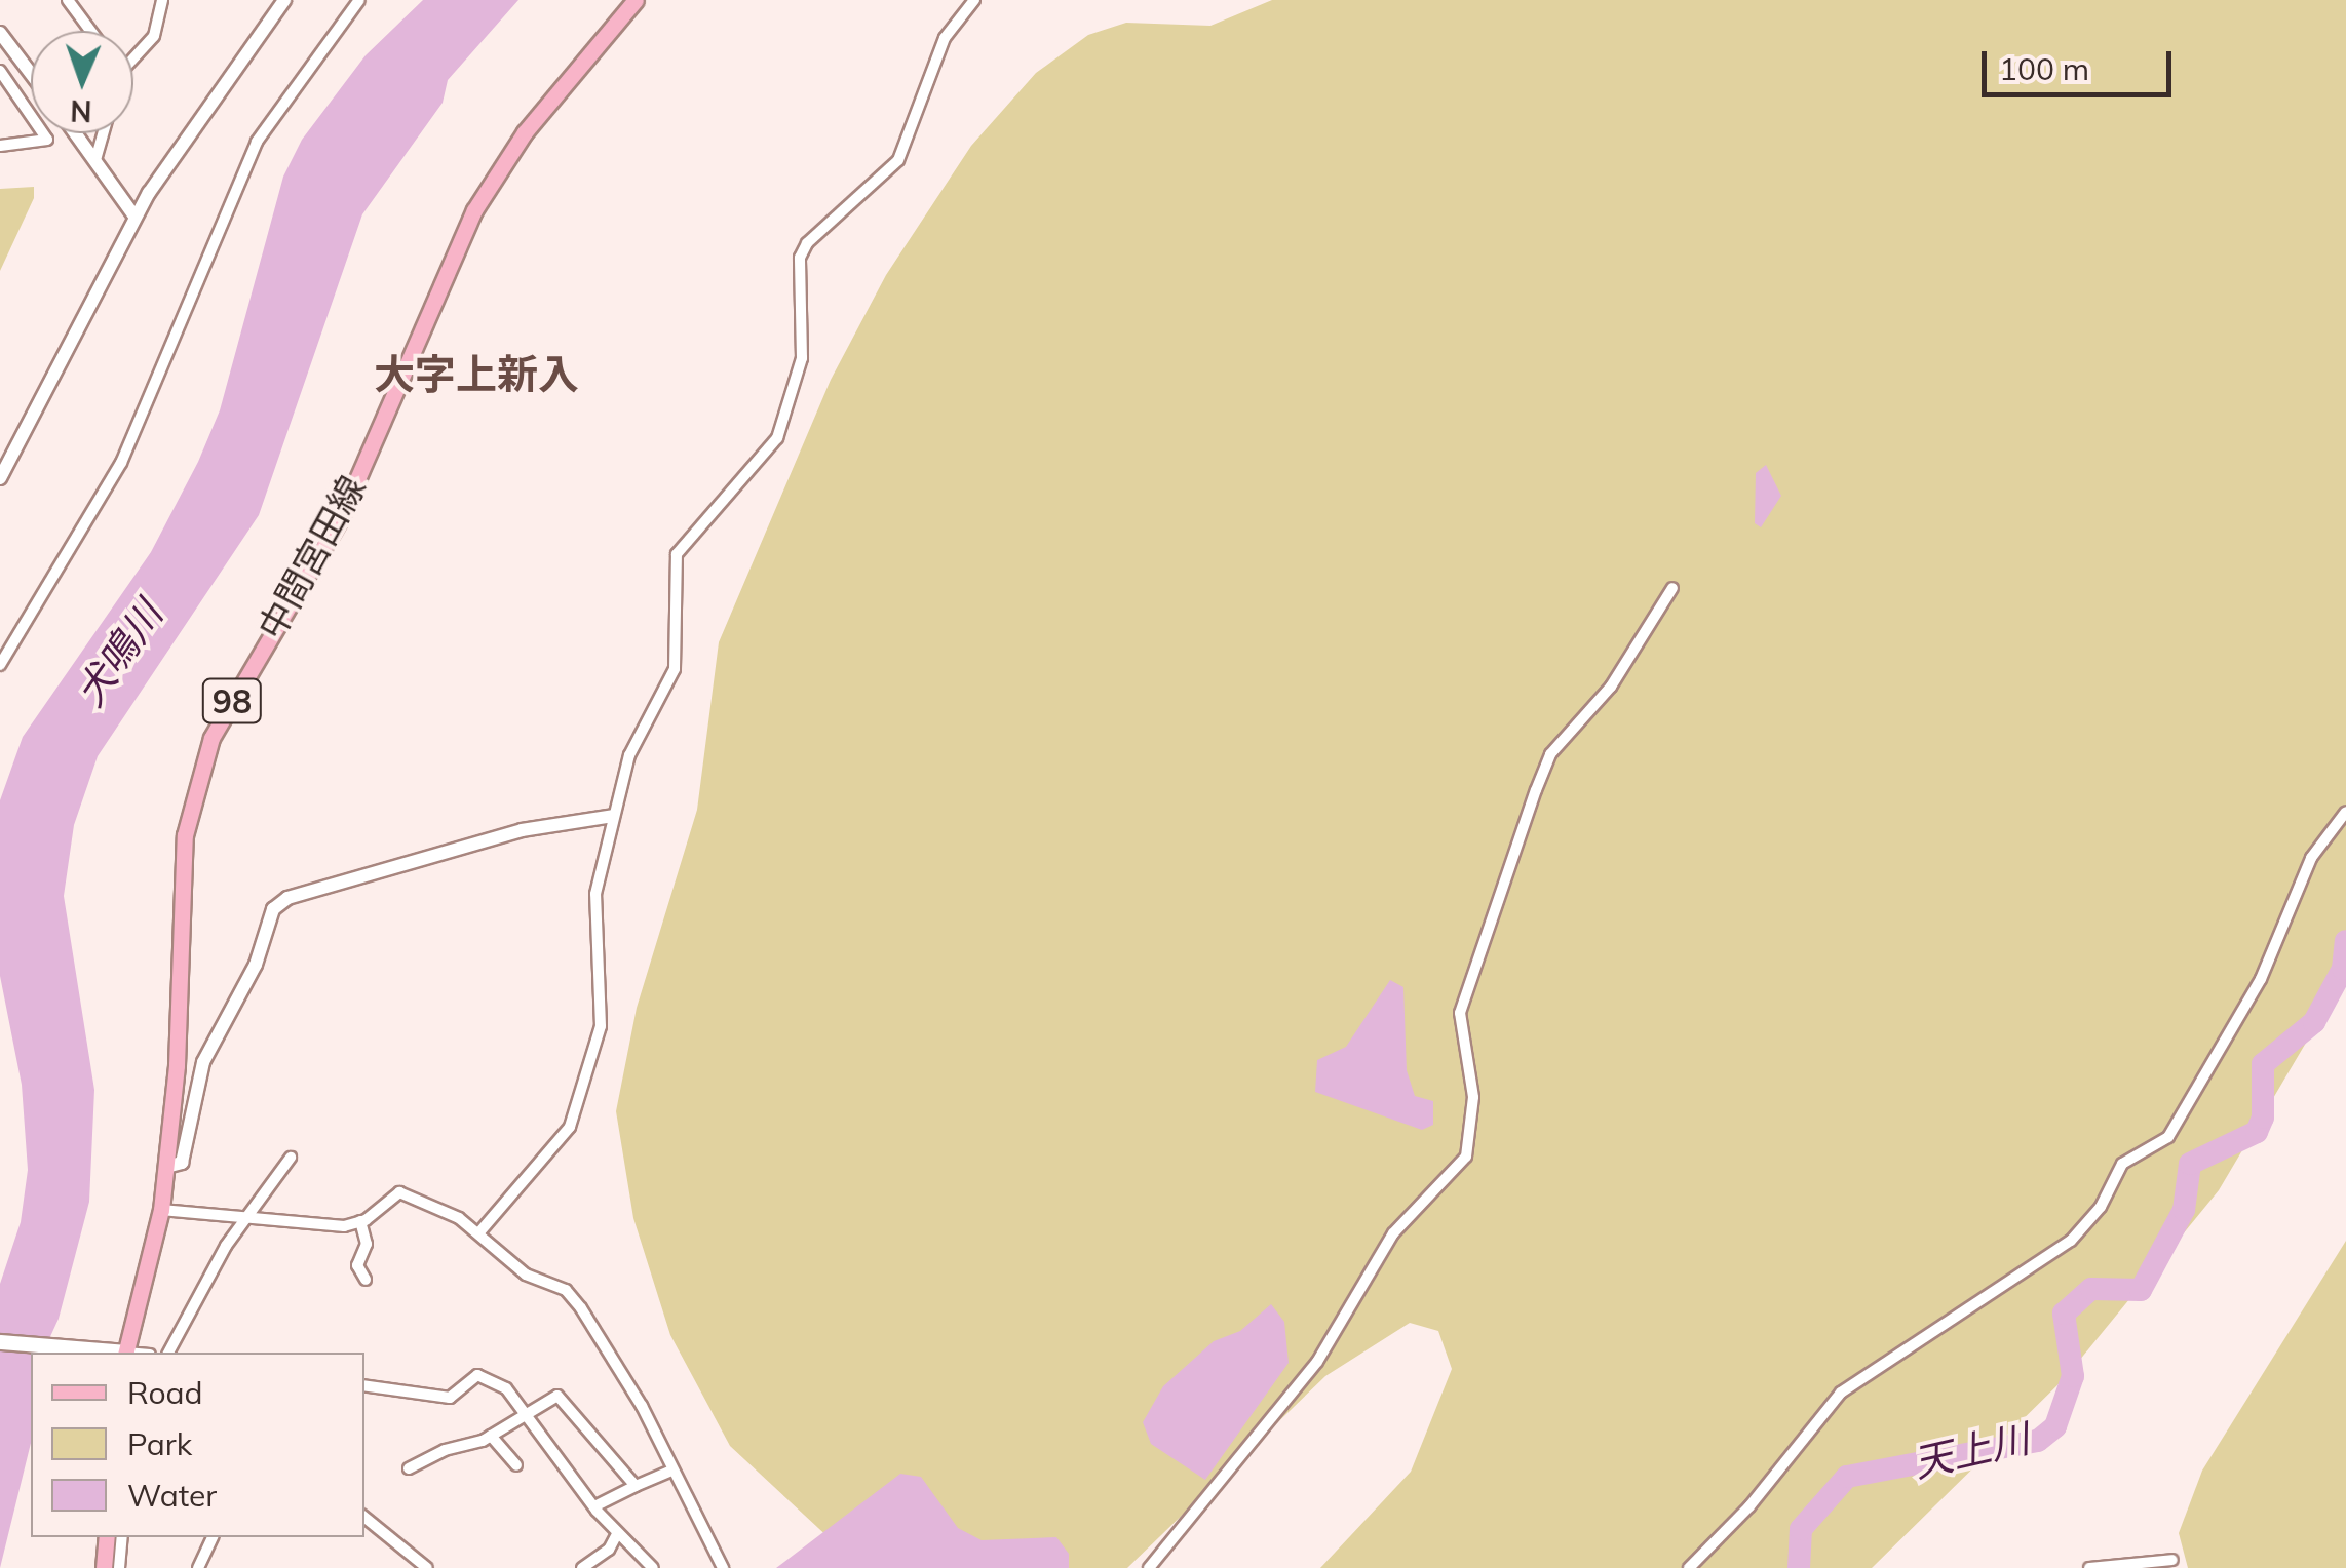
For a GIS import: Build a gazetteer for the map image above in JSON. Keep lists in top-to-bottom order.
{
  "streets": {
    "main road": ["中間宮田線", "98"]
  },
  "districts": ["大字上新入"],
  "water": ["犬鳴川", "天上川"],
  "legend": ["Road", "Park", "Water"],
  "scale_bar": "100 m",
  "north": "bottom"
}
